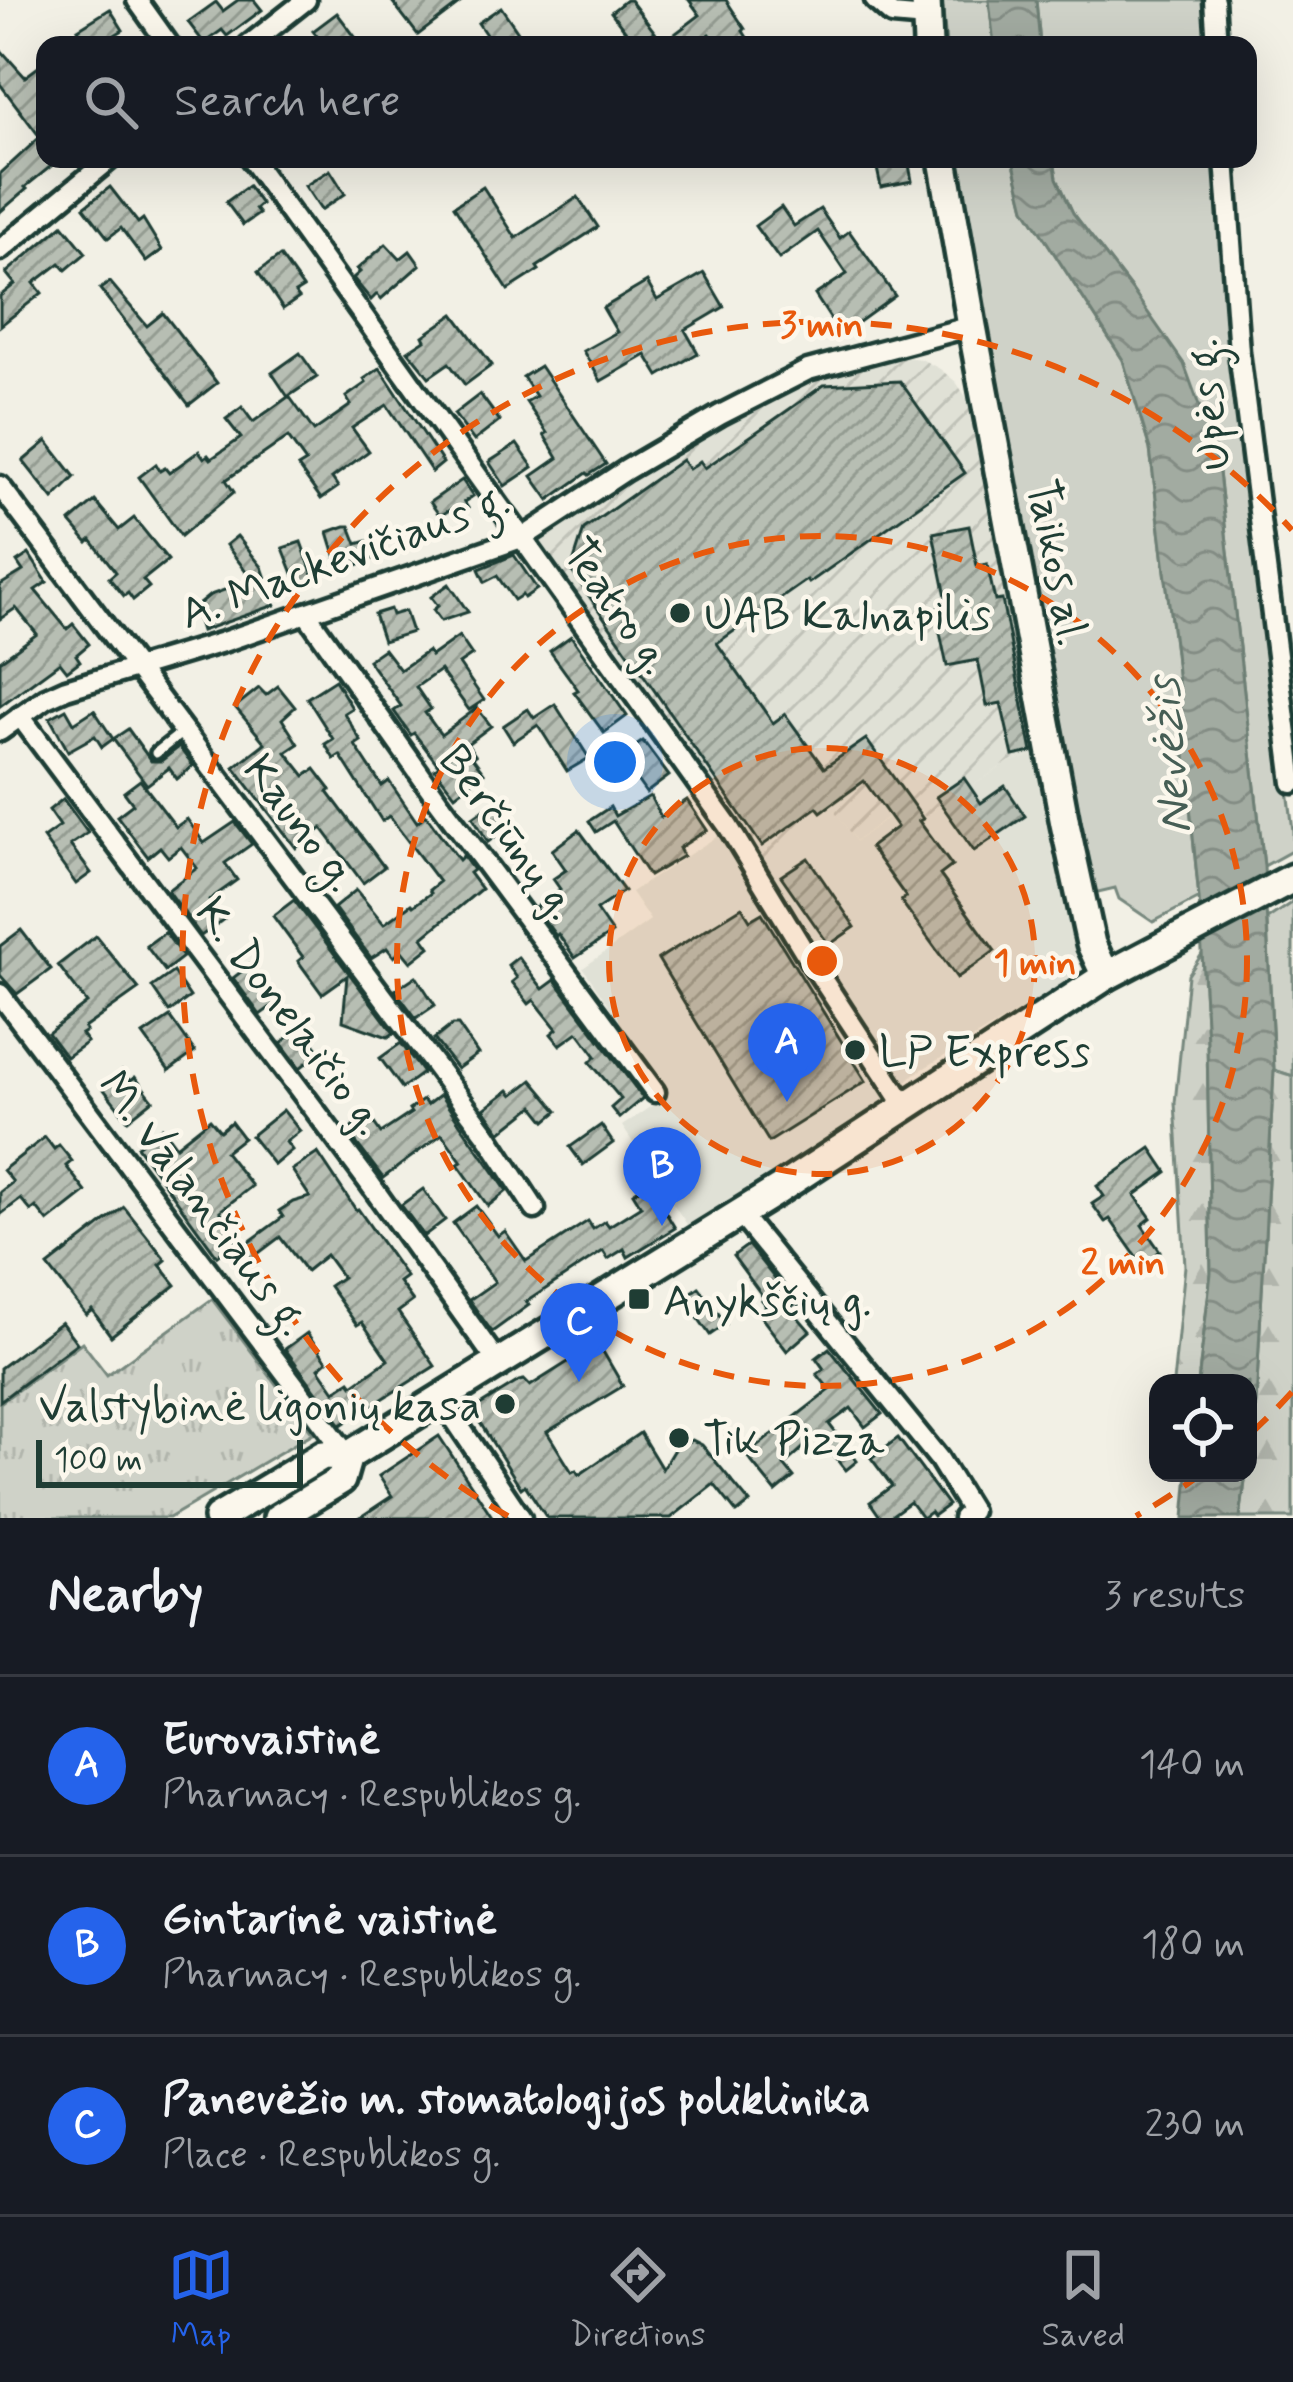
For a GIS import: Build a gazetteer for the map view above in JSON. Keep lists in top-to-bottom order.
{
  "streets": {
    "main road": ["Taikos al."],
    "street": [
      "Upės g.",
      "A. Mackevičiaus g.",
      "Teatro g.",
      "Kauno g.",
      "Berčiūnų g.",
      "K. Donelaičio g.",
      "M. Valančiaus g."
    ]
  },
  "crossings": [
    ["A. Mackevičiaus g.", "Taikos al."],
    ["A. Mackevičiaus g.", "Teatro g."],
    ["A. Mackevičiaus g.", "Kauno g."],
    ["A. Mackevičiaus g.", "Berčiūnų g."],
    ["A. Mackevičiaus g.", "K. Donelaičio g."]
  ],
  "water": ["Nevėžis"],
  "places": {
    "other": [
      "UAB Kalnapilis",
      "LP Express",
      "Valstybinė ligonių kasa",
      "Tik Pizza"
    ],
    "transit": ["Anykščių g."]
  },
  "scale_bar": "100 m",
  "page": {
    "search": "Search here",
    "pins": ["A", "B", "C"],
    "scale": "100 m",
    "heading": ["Nearby", "3 results"],
    "list": [
      {
        "mark": "A",
        "name": "Eurovaistinė",
        "note": "Pharmacy · Respublikos g.",
        "value": "140 m"
      },
      {
        "mark": "B",
        "name": "Gintarinė vaistinė",
        "note": "Pharmacy · Respublikos g.",
        "value": "180 m"
      },
      {
        "mark": "C",
        "name": "Panevėžio m. stomatologijos poliklinika",
        "note": "Place · Respublikos g.",
        "value": "230 m"
      }
    ],
    "nav": ["Map", "Directions", "Saved"]
  },
  "rings": ["3 min", "1 min", "2 min"]
}
